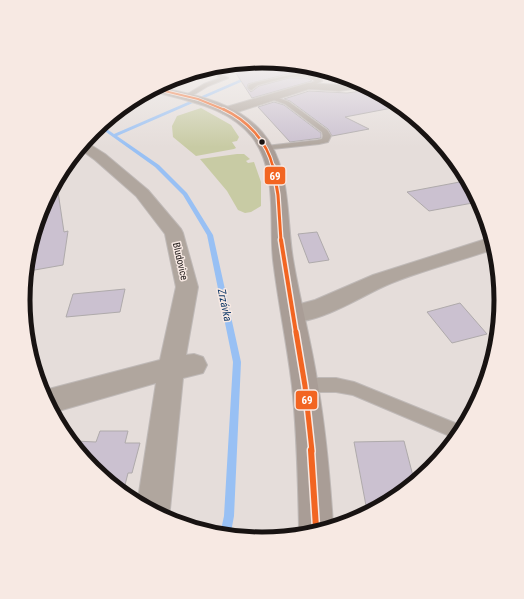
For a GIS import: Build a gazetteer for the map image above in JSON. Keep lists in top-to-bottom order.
{
  "streets": {
    "street": ["Bludovice"]
  },
  "water": ["Zrzávka"],
  "lines": ["transit line 69"]
}
